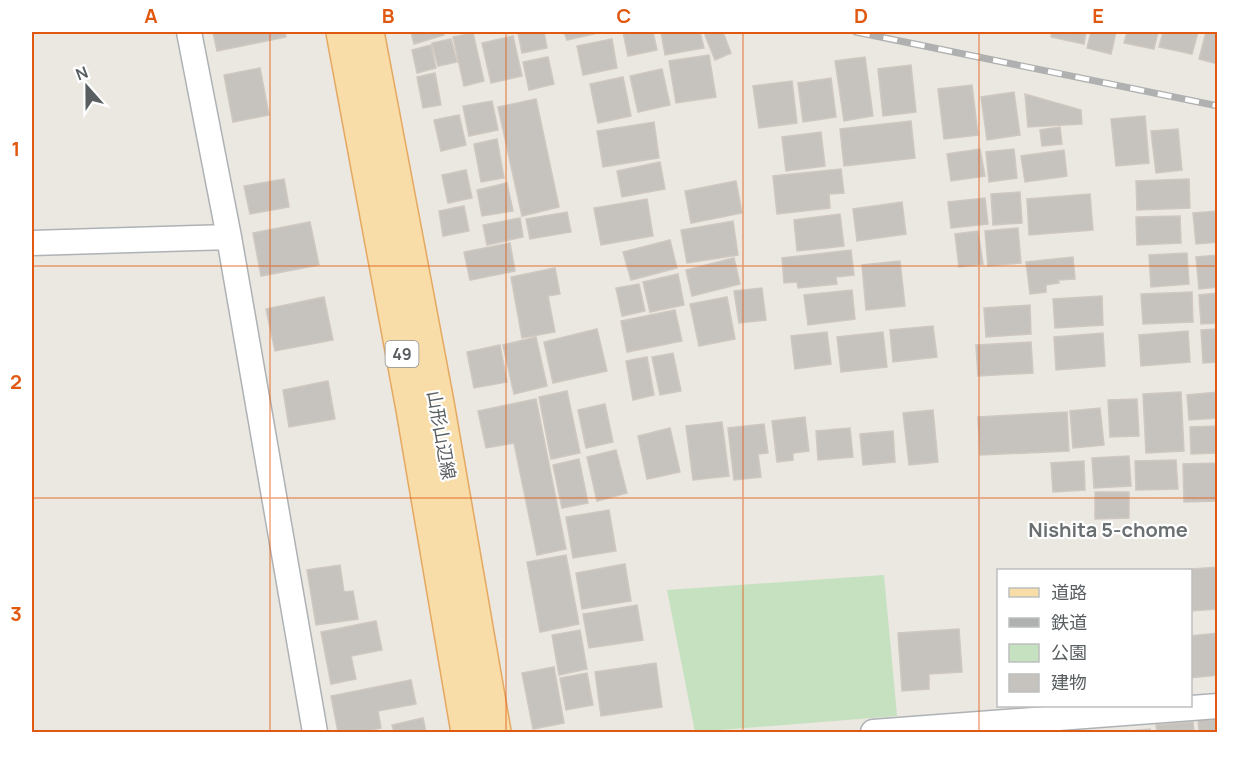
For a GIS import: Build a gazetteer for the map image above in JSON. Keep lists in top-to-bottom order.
{
  "streets": {
    "main road": ["49", "山形山辺線"]
  },
  "districts": ["Nishita 5-chome"],
  "legend": [
    "道路",
    "鉄道",
    "公園",
    "建物"
  ],
  "north": "top",
  "grid": {
    "columns": [
      "A",
      "B",
      "C",
      "D",
      "E"
    ],
    "rows": ["1", "2", "3"]
  }
}
